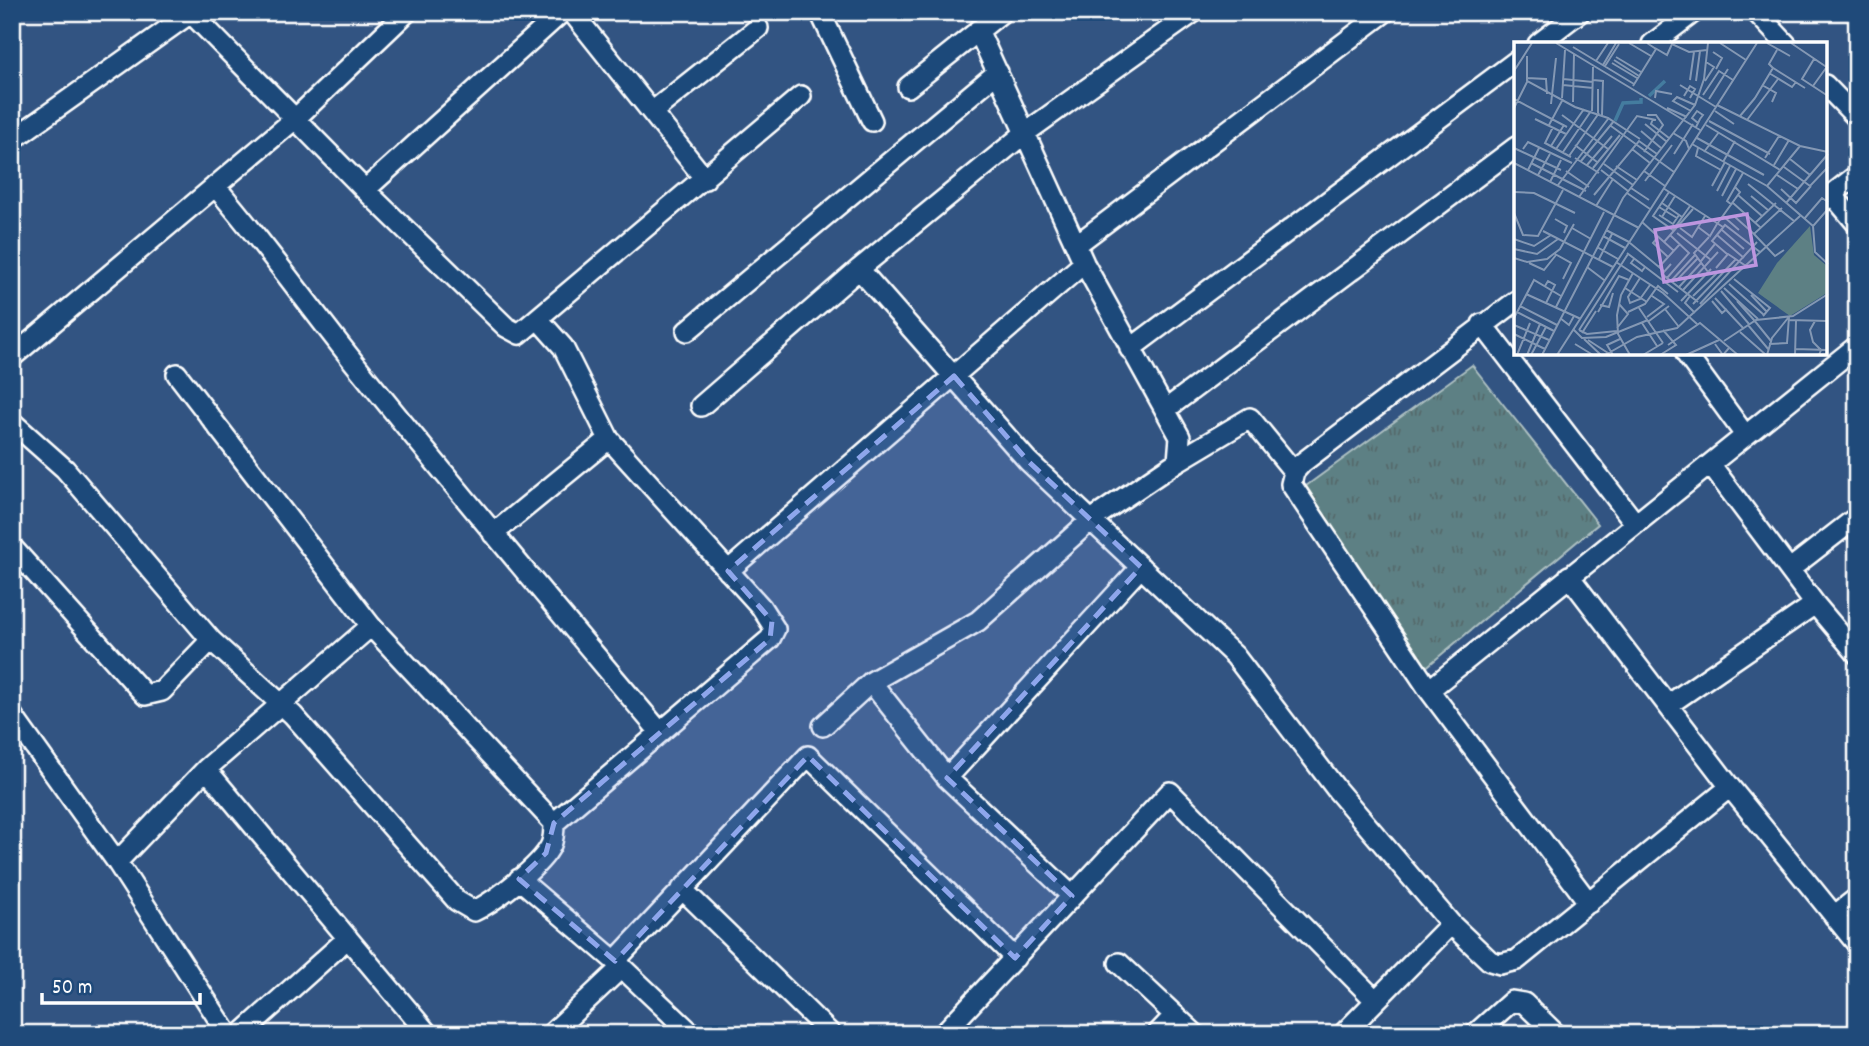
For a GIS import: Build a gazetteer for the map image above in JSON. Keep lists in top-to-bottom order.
{
  "scale_bar": "50 m"
}
